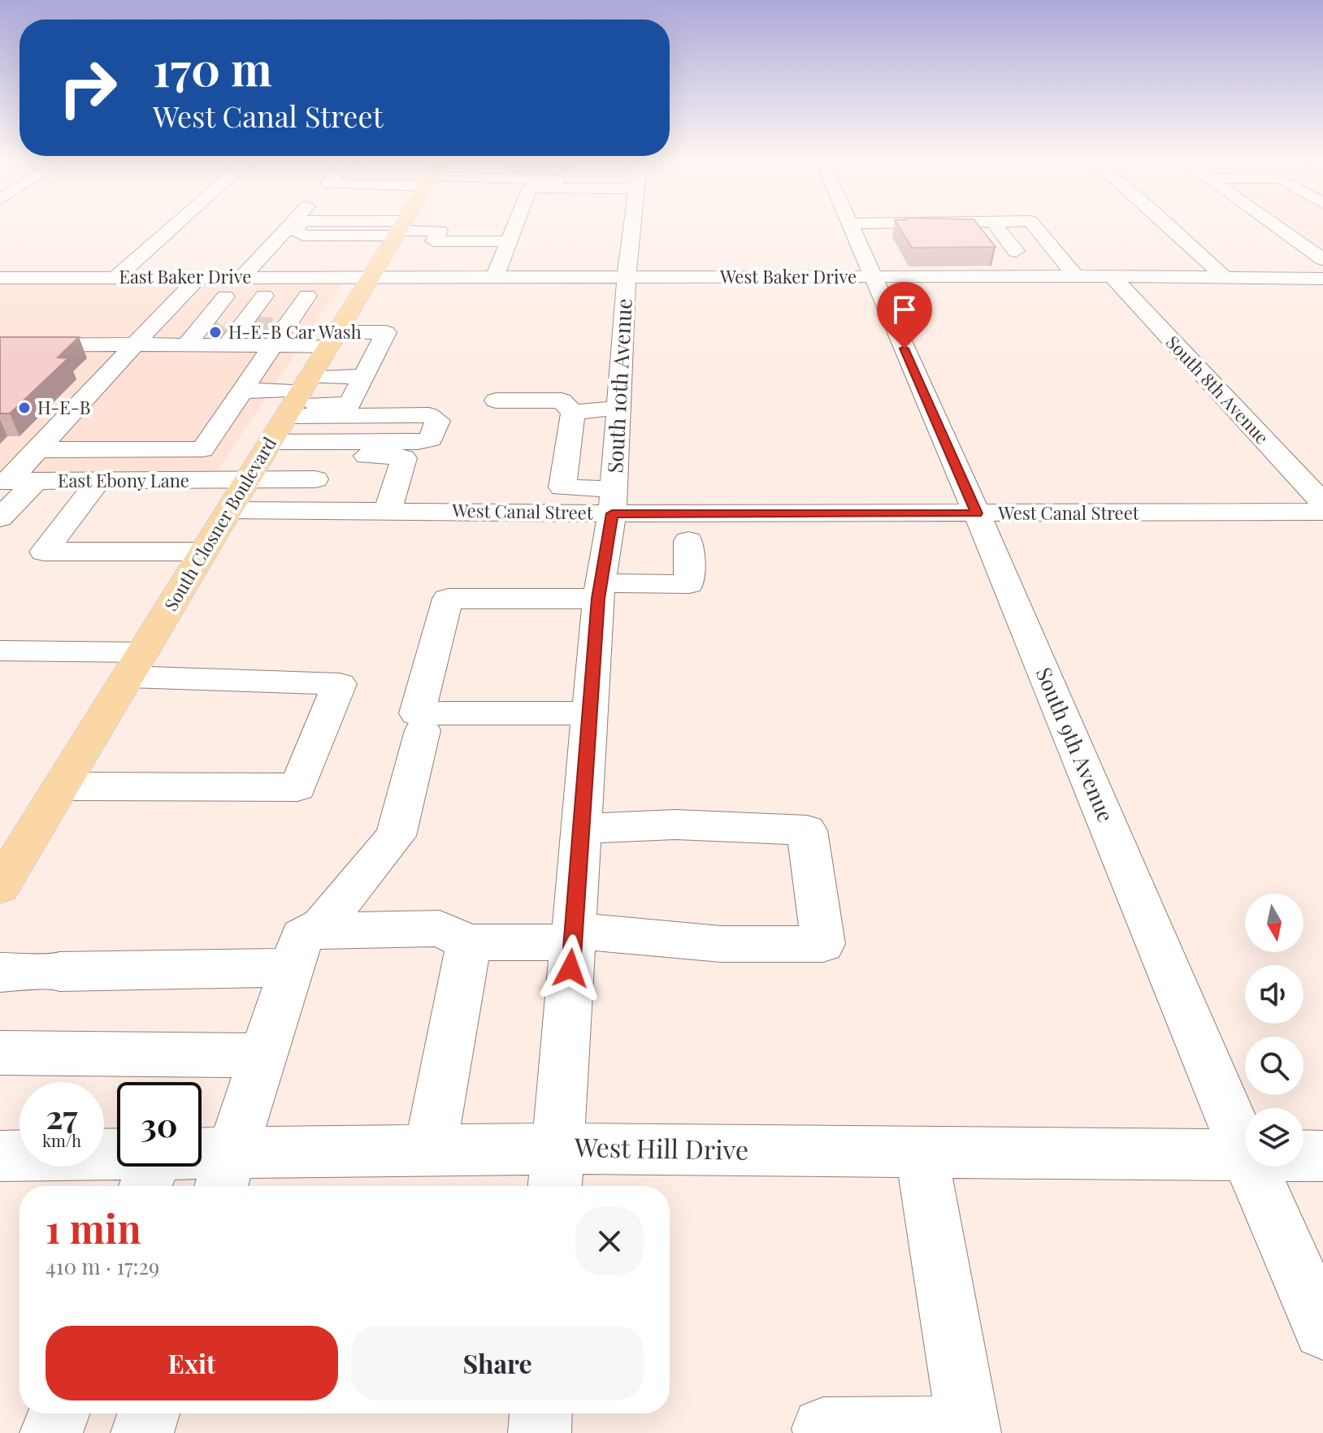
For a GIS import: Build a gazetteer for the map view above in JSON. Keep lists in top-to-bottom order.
{
  "streets": {
    "main road": ["South Closner Boulevard"],
    "street": [
      "East Baker Drive",
      "West Baker Drive",
      "South 10th Avenue",
      "South 8th Avenue",
      "East Ebony Lane",
      "West Canal Street",
      "South 9th Avenue",
      "West Hill Drive"
    ]
  },
  "crossings": [
    ["East Baker Drive", "West Baker Drive"],
    ["East Baker Drive", "South Closner Boulevard"],
    ["West Baker Drive", "South 10th Avenue"],
    ["West Baker Drive", "South 8th Avenue"],
    ["West Baker Drive", "South Closner Boulevard"],
    ["West Baker Drive", "South 9th Avenue"],
    ["South 10th Avenue", "West Canal Street"],
    ["South 10th Avenue", "West Hill Drive"],
    ["East Ebony Lane", "West Canal Street"],
    ["East Ebony Lane", "South Closner Boulevard"],
    ["West Canal Street", "South Closner Boulevard"],
    ["West Canal Street", "South 9th Avenue"]
  ],
  "places": ["H-E-B Car Wash", "H-E-B"],
  "north": "bottom",
  "page": {
    "turn": ["170 m", "West Canal Street"],
    "speed": "27 km/h",
    "limit": "30",
    "heading": ["1 min", "410 m · 17:29"],
    "buttons": ["Exit", "Share"]
  }
}
